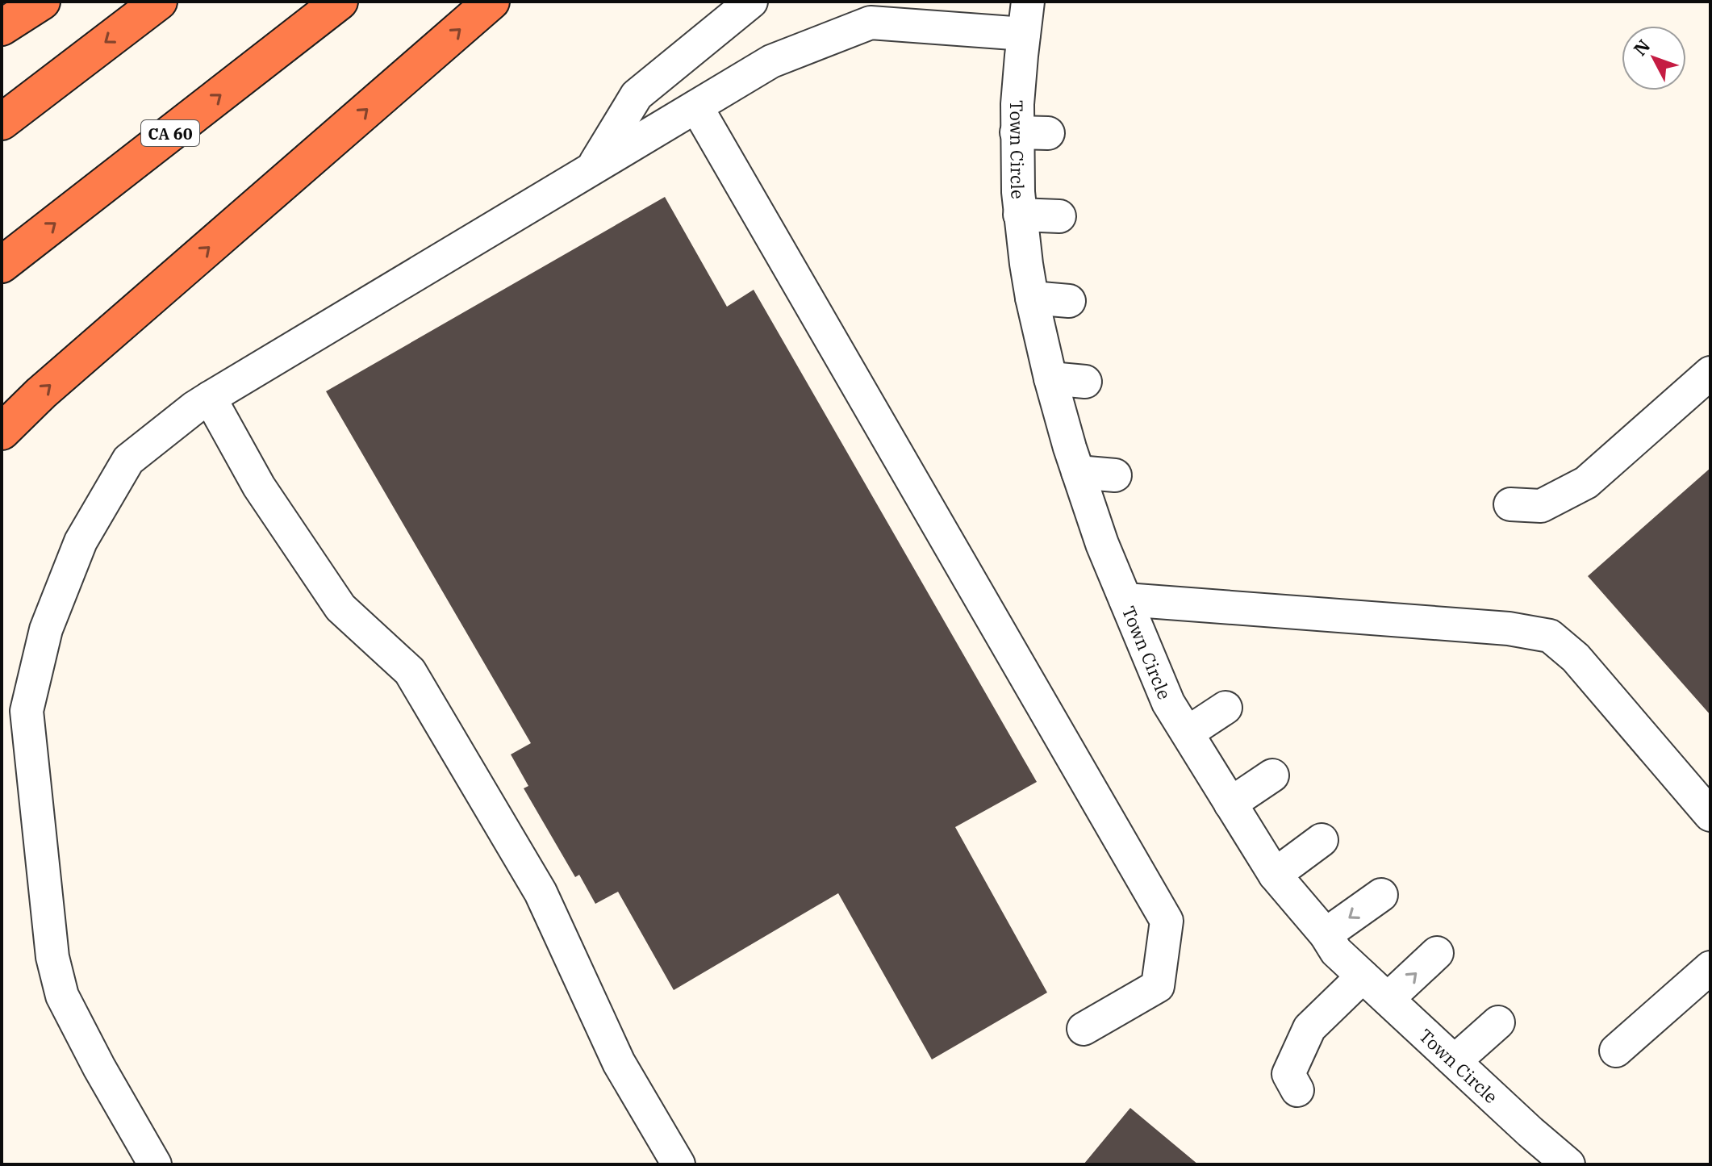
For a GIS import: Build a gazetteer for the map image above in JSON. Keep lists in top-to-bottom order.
{
  "streets": {
    "highway": ["CA 60"],
    "street": ["Town Circle"]
  },
  "north": "top left"
}
